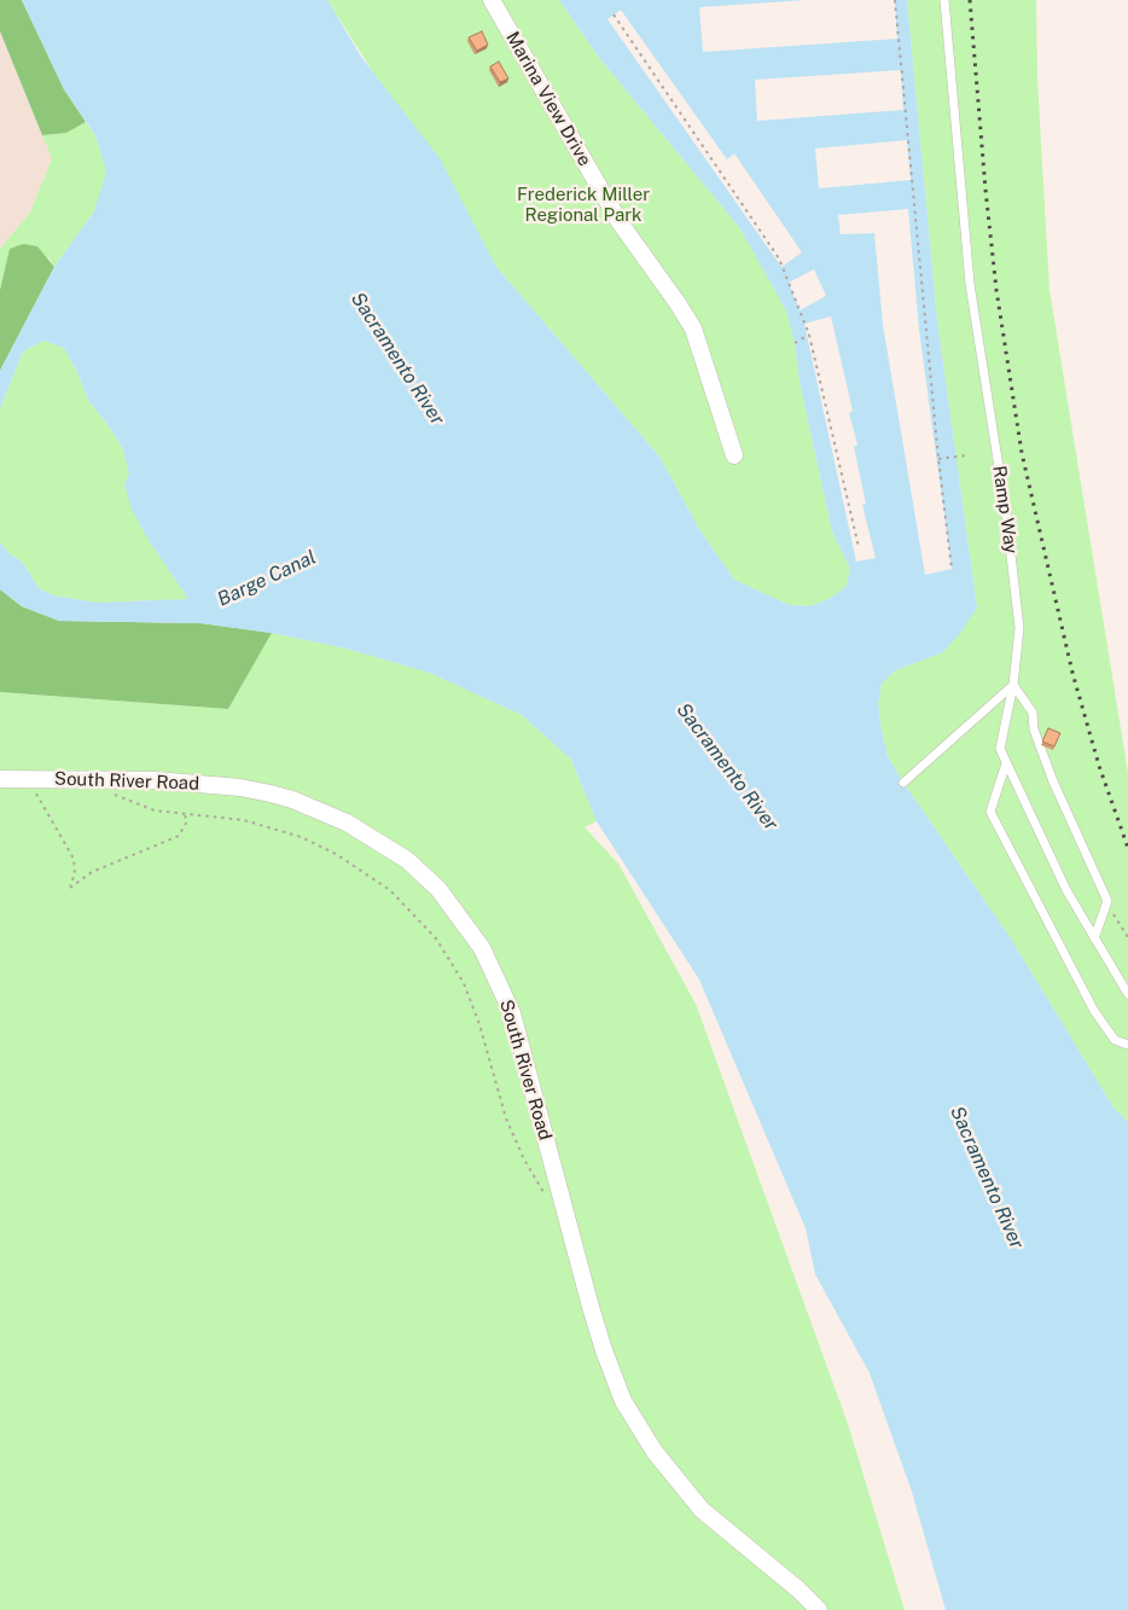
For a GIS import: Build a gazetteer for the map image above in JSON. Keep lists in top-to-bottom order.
{
  "streets": {
    "street": ["Marina View Drive", "South River Road"],
    "lane": ["Ramp Way"]
  },
  "water": ["Sacramento River", "Barge Canal"],
  "parks": ["Frederick Miller Regional Park"]
}
